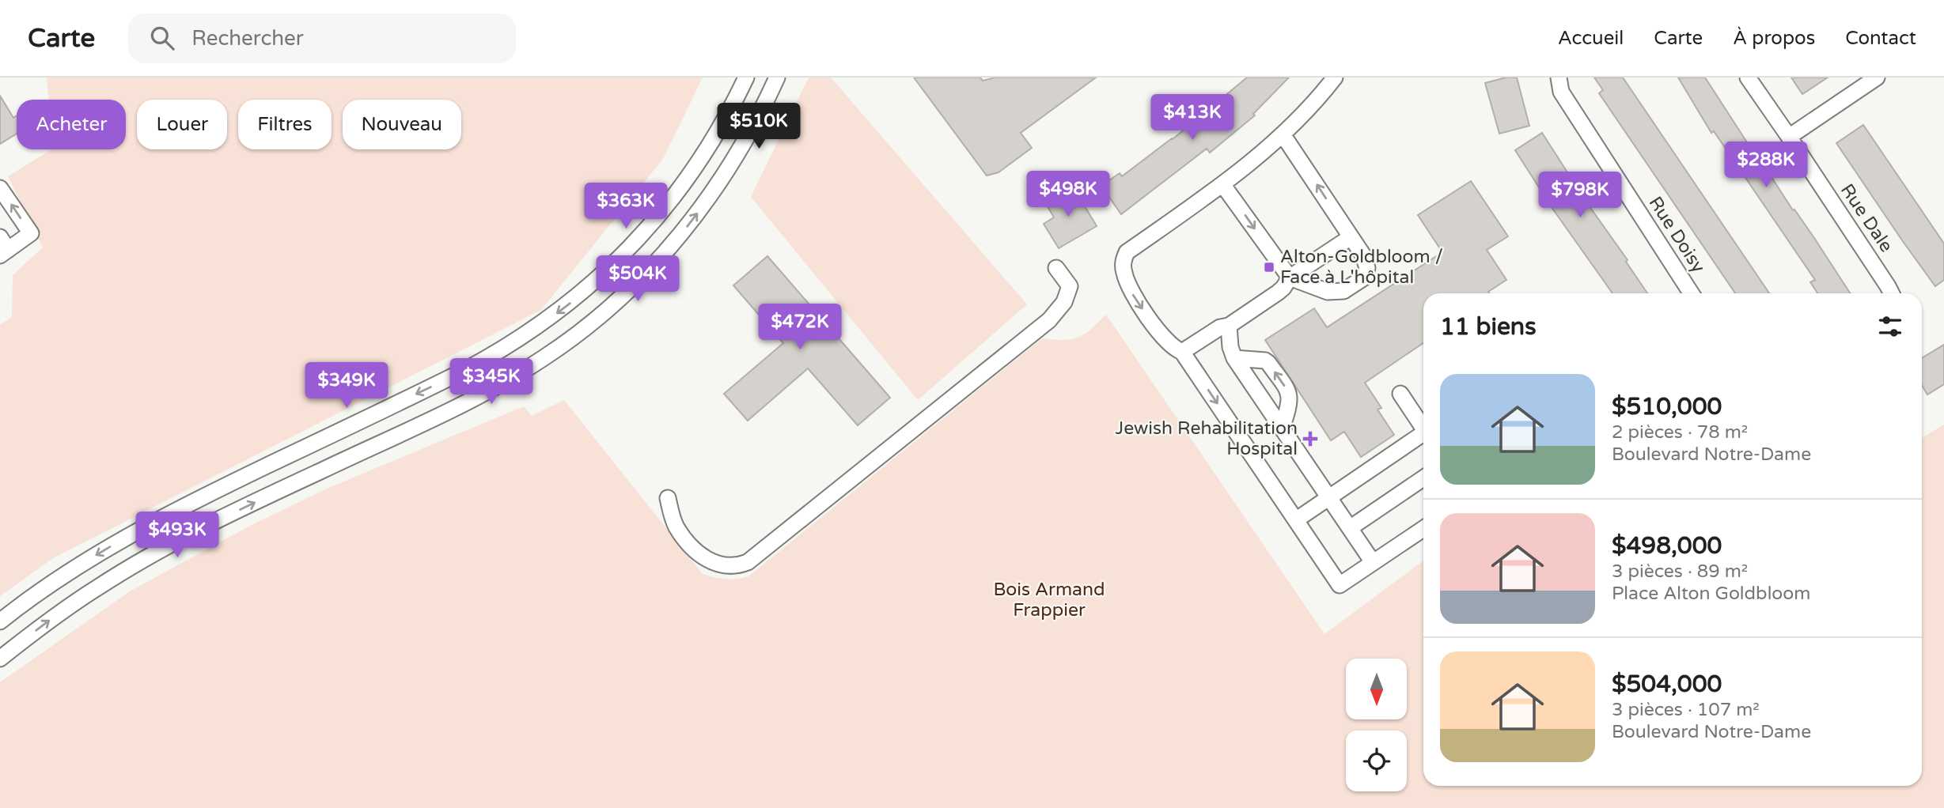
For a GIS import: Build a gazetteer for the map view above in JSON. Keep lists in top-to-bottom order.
{
  "streets": {
    "street": ["Rue Dale", "Rue Doisy"]
  },
  "parks": ["Bois Armand Frappier"],
  "places": {
    "transit": ["Alton-Goldbloom / Face à L'hôpital"],
    "health": ["Jewish Rehabilitation Hospital"]
  },
  "north": "bottom",
  "page": {
    "header": "Carte",
    "search": "Rechercher",
    "nav": [
      "Accueil",
      "Carte",
      "À propos",
      "Contact"
    ],
    "price": [
      "$413K",
      "$510K",
      "$288K",
      "$498K",
      "$798K",
      "$363K",
      "$504K",
      "$472K",
      "$345K",
      "$349K",
      "$493K"
    ],
    "chip": [
      "Acheter",
      "Louer",
      "Filtres",
      "Nouveau"
    ],
    "heading": "11 biens",
    "list": [
      {
        "name": "$510,000",
        "note": "2 pièces · 78 m² · Boulevard Notre-Dame"
      },
      {
        "name": "$498,000",
        "note": "3 pièces · 89 m² · Place Alton Goldbloom"
      },
      {
        "name": "$504,000",
        "note": "3 pièces · 107 m² · Boulevard Notre-Dame"
      }
    ]
  }
}
